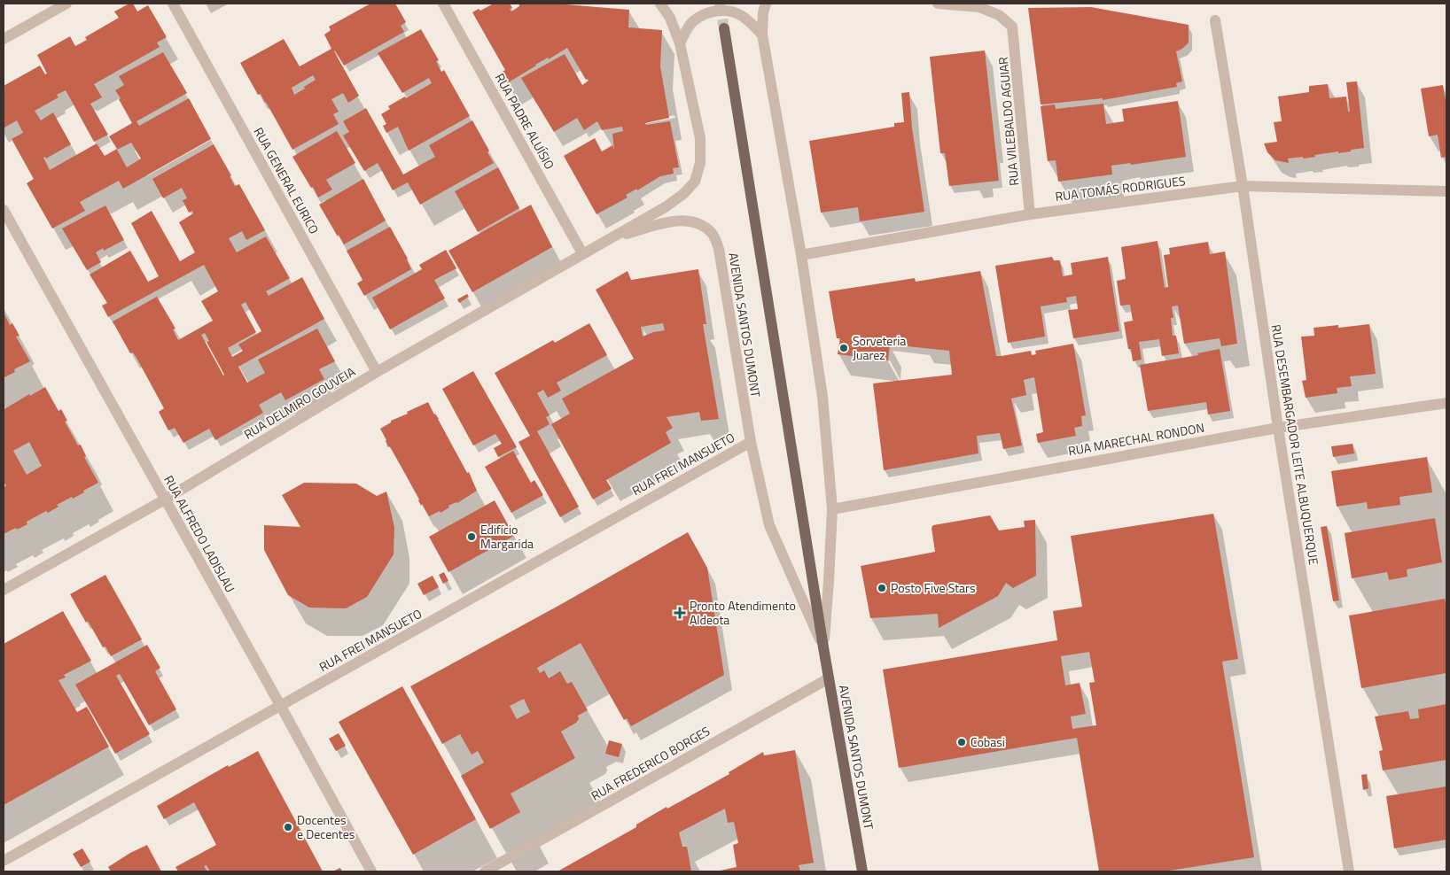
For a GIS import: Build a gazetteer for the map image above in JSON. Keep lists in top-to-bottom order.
{
  "streets": {
    "main road": ["AVENIDA SANTOS DUMONT"],
    "street": [
      "RUA PADRE ALUÍSIO",
      "RUA VILEBALDO AGUIAR",
      "RUA GENERAL EURICO",
      "RUA TOMÁS RODRIGUES",
      "RUA DELMIRO GOUVEIA",
      "RUA MARECHAL RONDON",
      "RUA DESEMBARGADOR LEITE ALBUQUERQUE",
      "RUA FREI MANSUETO",
      "RUA ALFREDO LADISLAU",
      "RUA FREDERICO BORGES"
    ]
  },
  "crossings": [
    ["RUA PADRE ALUÍSIO", "RUA DELMIRO GOUVEIA"],
    ["RUA VILEBALDO AGUIAR", "RUA TOMÁS RODRIGUES"],
    ["RUA GENERAL EURICO", "RUA DELMIRO GOUVEIA"],
    ["RUA TOMÁS RODRIGUES", "AVENIDA SANTOS DUMONT"],
    ["RUA TOMÁS RODRIGUES", "RUA DESEMBARGADOR LEITE ALBUQUERQUE"],
    ["AVENIDA SANTOS DUMONT", "RUA DELMIRO GOUVEIA"],
    ["AVENIDA SANTOS DUMONT", "RUA MARECHAL RONDON"],
    ["AVENIDA SANTOS DUMONT", "RUA FREI MANSUETO"],
    ["AVENIDA SANTOS DUMONT", "RUA FREDERICO BORGES"],
    ["RUA DELMIRO GOUVEIA", "RUA ALFREDO LADISLAU"],
    ["RUA MARECHAL RONDON", "RUA DESEMBARGADOR LEITE ALBUQUERQUE"],
    ["RUA FREI MANSUETO", "RUA ALFREDO LADISLAU"]
  ],
  "places": {
    "other": [
      "Sorveteria Juarez",
      "Edifício Margarida",
      "Posto Five Stars",
      "Cobasi",
      "Docentes e Decentes"
    ],
    "health": ["Pronto Atendimento Aldeota"]
  }
}
